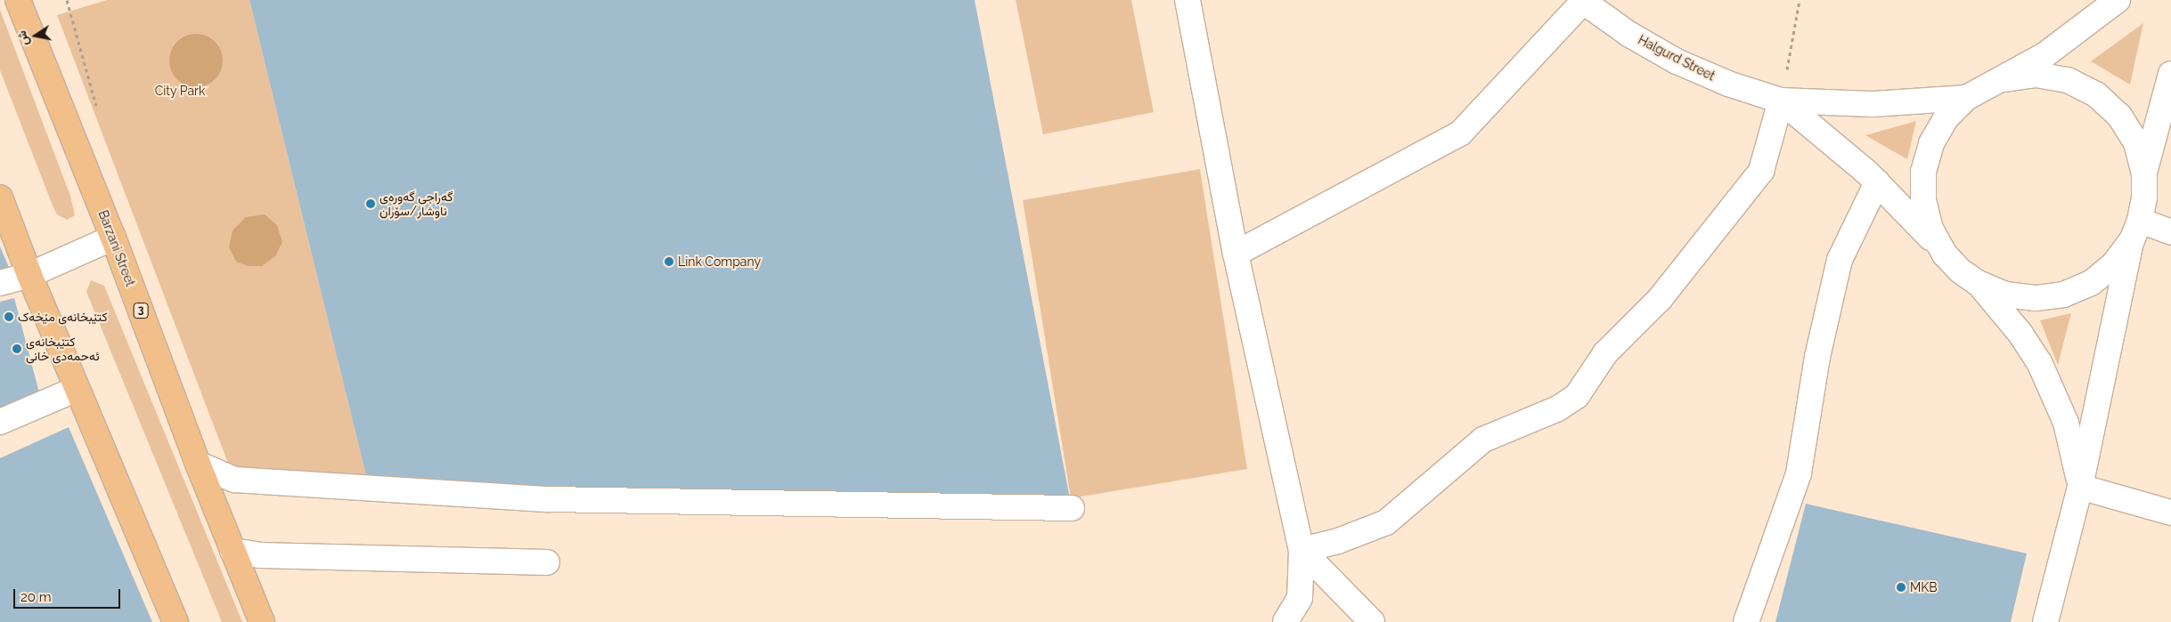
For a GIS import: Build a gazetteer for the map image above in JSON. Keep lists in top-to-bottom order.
{
  "streets": {
    "highway": ["Barzani Street", "3"],
    "street": ["Halgurd Street"]
  },
  "parks": ["City Park"],
  "places": [
    "گەراجی گەورەی ناوشار/سۆران",
    "Link Company",
    "کتێبخانەی مێخەک",
    "کتێبخانەی ئەحمەدی خانی",
    "MKB"
  ],
  "scale_bar": "20 m",
  "north": "left"
}
